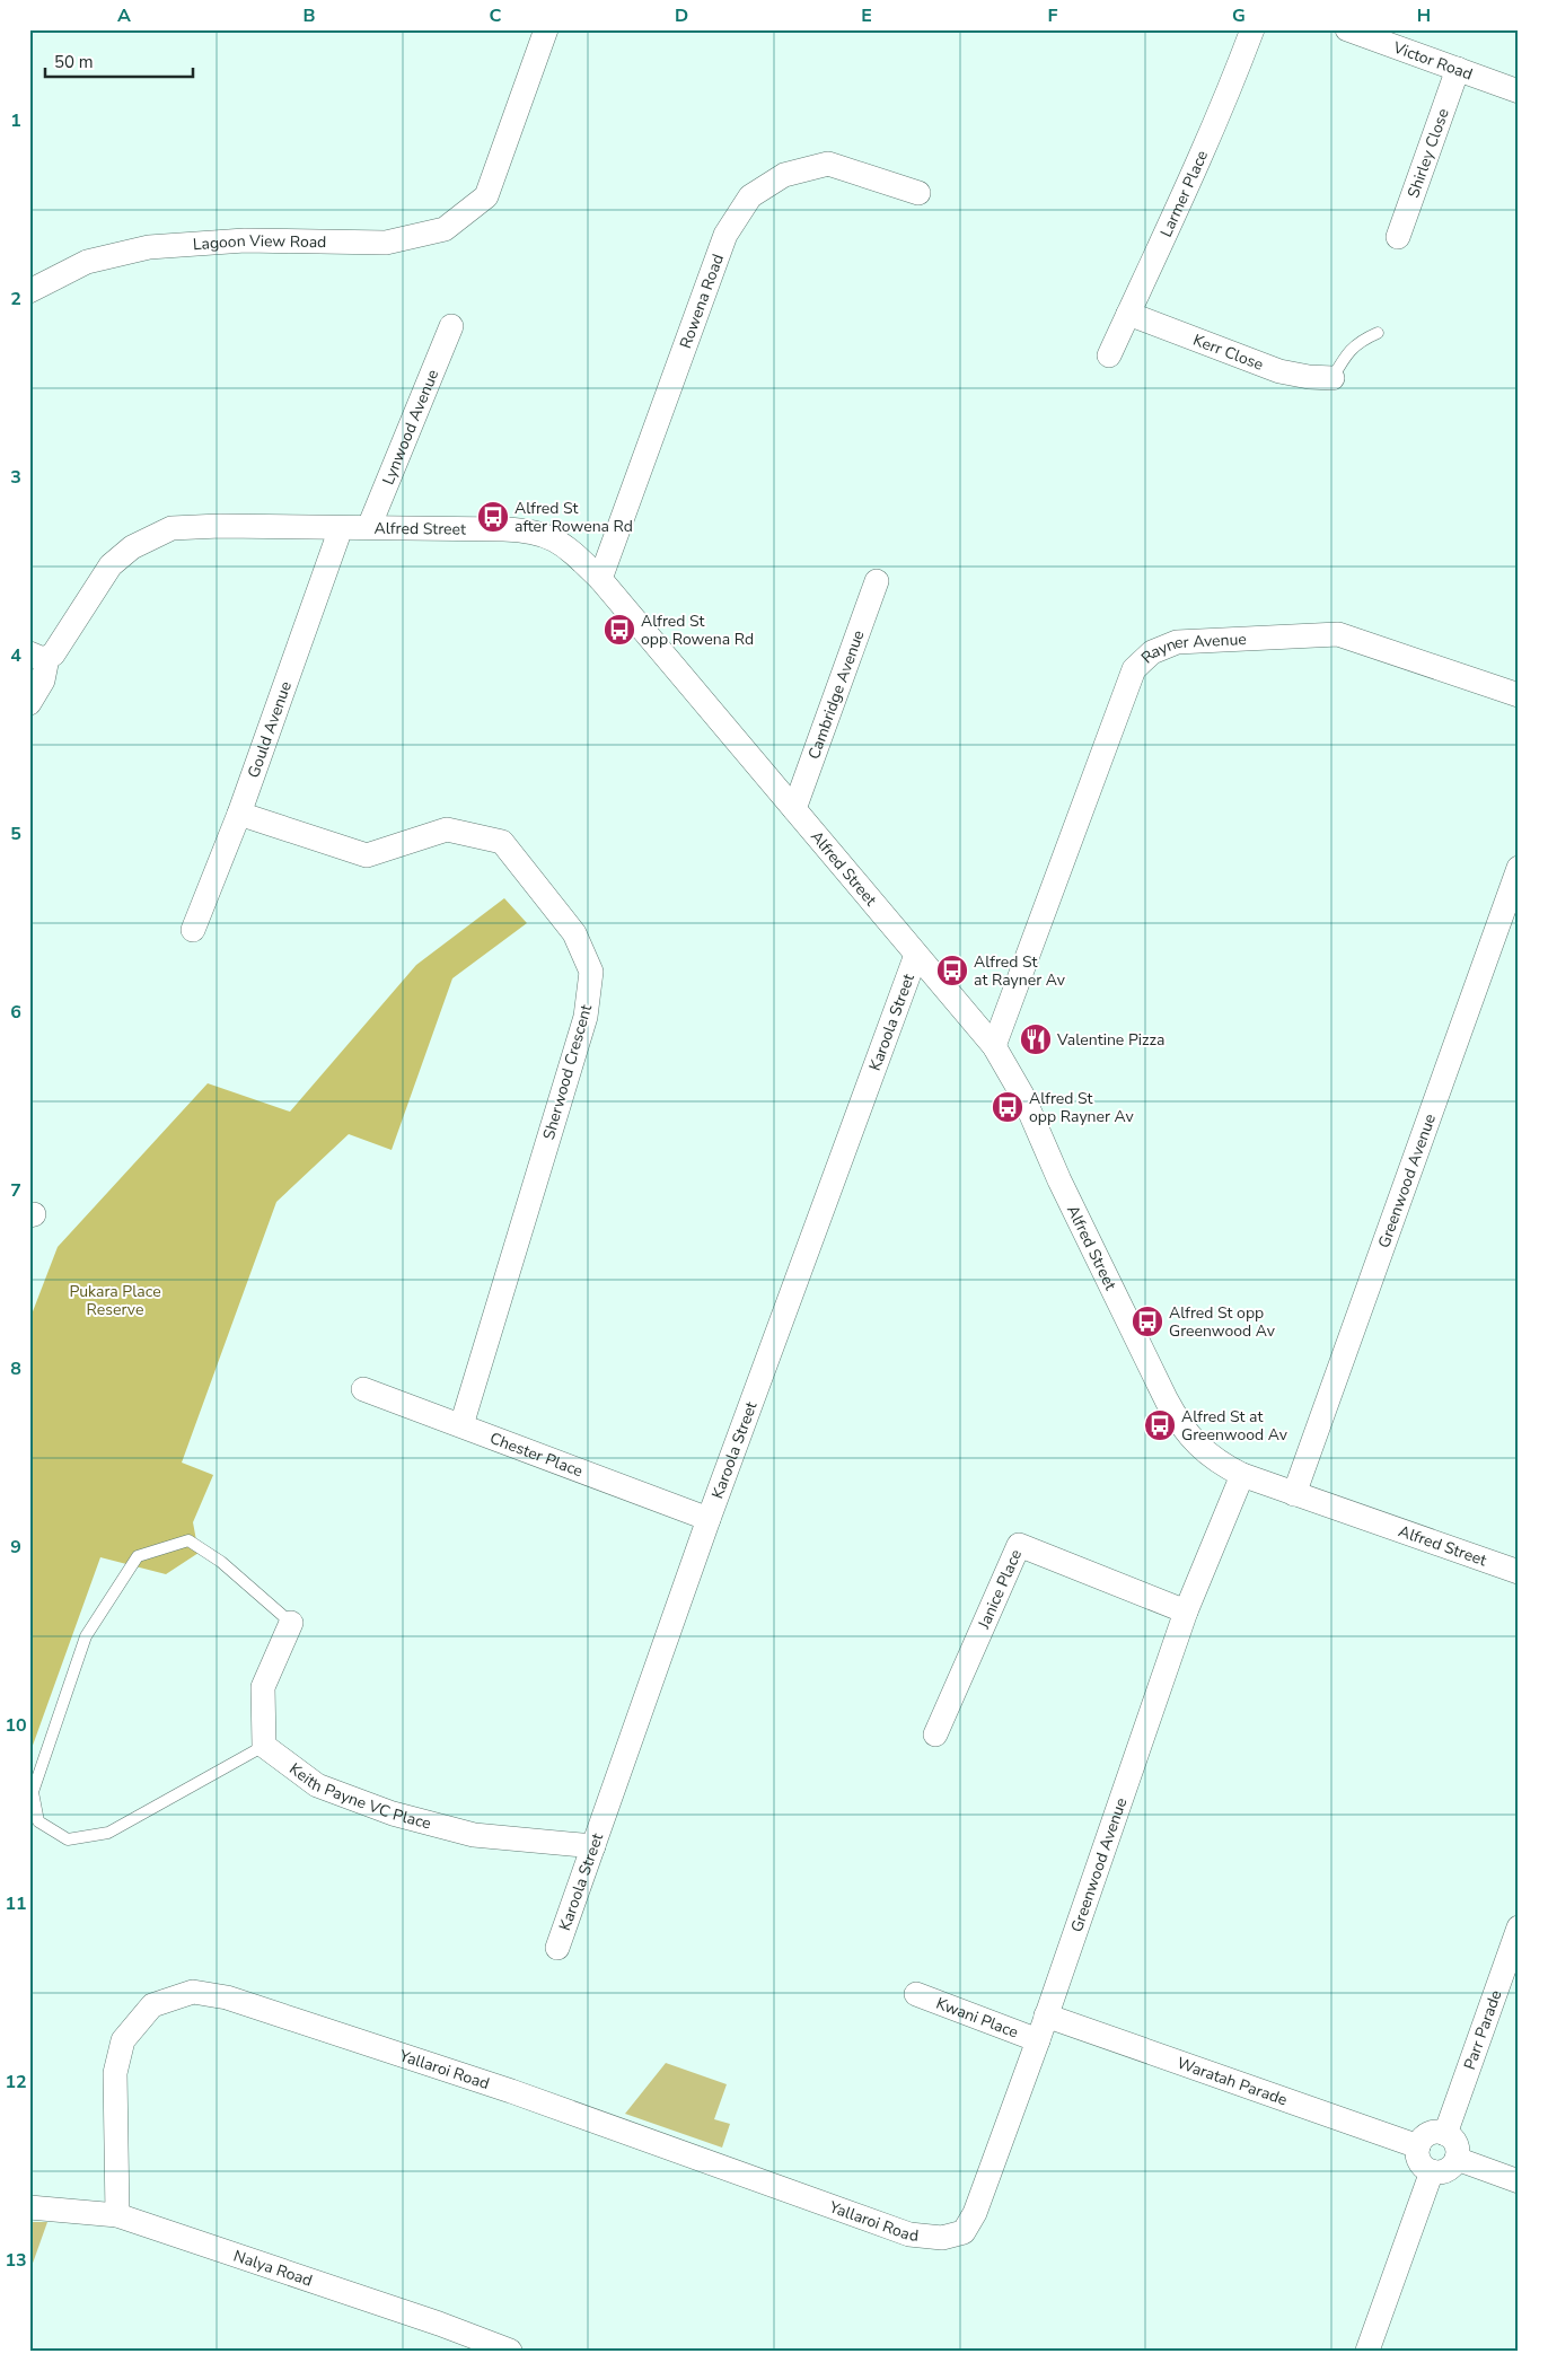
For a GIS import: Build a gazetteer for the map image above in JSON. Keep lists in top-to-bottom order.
{
  "streets": {
    "street": [
      "Victor Road",
      "Shirley Close",
      "Larmer Place",
      "Lagoon View Road",
      "Rowena Road",
      "Kerr Close",
      "Lynwood Avenue",
      "Alfred Street",
      "Rayner Avenue",
      "Cambridge Avenue",
      "Gould Avenue",
      "Karoola Street",
      "Sherwood Crescent",
      "Greenwood Avenue",
      "Chester Place",
      "Janice Place",
      "Keith Payne VC Place",
      "Kwani Place",
      "Parr Parade",
      "Yallaroi Road",
      "Waratah Parade",
      "Nalya Road"
    ]
  },
  "crossings": [
    ["Victor Road", "Shirley Close"],
    ["Larmer Place", "Kerr Close"],
    ["Rowena Road", "Alfred Street"],
    ["Lynwood Avenue", "Alfred Street"],
    ["Alfred Street", "Rayner Avenue"],
    ["Alfred Street", "Cambridge Avenue"],
    ["Alfred Street", "Gould Avenue"],
    ["Alfred Street", "Karoola Street"],
    ["Alfred Street", "Greenwood Avenue"],
    ["Gould Avenue", "Sherwood Crescent"],
    ["Karoola Street", "Chester Place"],
    ["Karoola Street", "Keith Payne VC Place"],
    ["Sherwood Crescent", "Chester Place"],
    ["Greenwood Avenue", "Janice Place"],
    ["Greenwood Avenue", "Kwani Place"],
    ["Greenwood Avenue", "Yallaroi Road"],
    ["Greenwood Avenue", "Waratah Parade"],
    ["Parr Parade", "Waratah Parade"],
    ["Yallaroi Road", "Nalya Road"]
  ],
  "parks": ["Pukara Place Reserve"],
  "places": {
    "bus stop": [
      "Alfred St after Rowena Rd",
      "Alfred St opp Rowena Rd",
      "Alfred St at Rayner Av",
      "Alfred St opp Rayner Av",
      "Alfred St opp Greenwood Av",
      "Alfred St at Greenwood Av"
    ],
    "restaurant": ["Valentine Pizza"]
  },
  "scale_bar": "50 m",
  "grid": {
    "columns": [
      "A",
      "B",
      "C",
      "D",
      "E",
      "F",
      "G",
      "H"
    ],
    "rows": [
      "1",
      "2",
      "3",
      "4",
      "5",
      "6",
      "7",
      "8",
      "9",
      "10",
      "11",
      "12",
      "13"
    ]
  }
}
